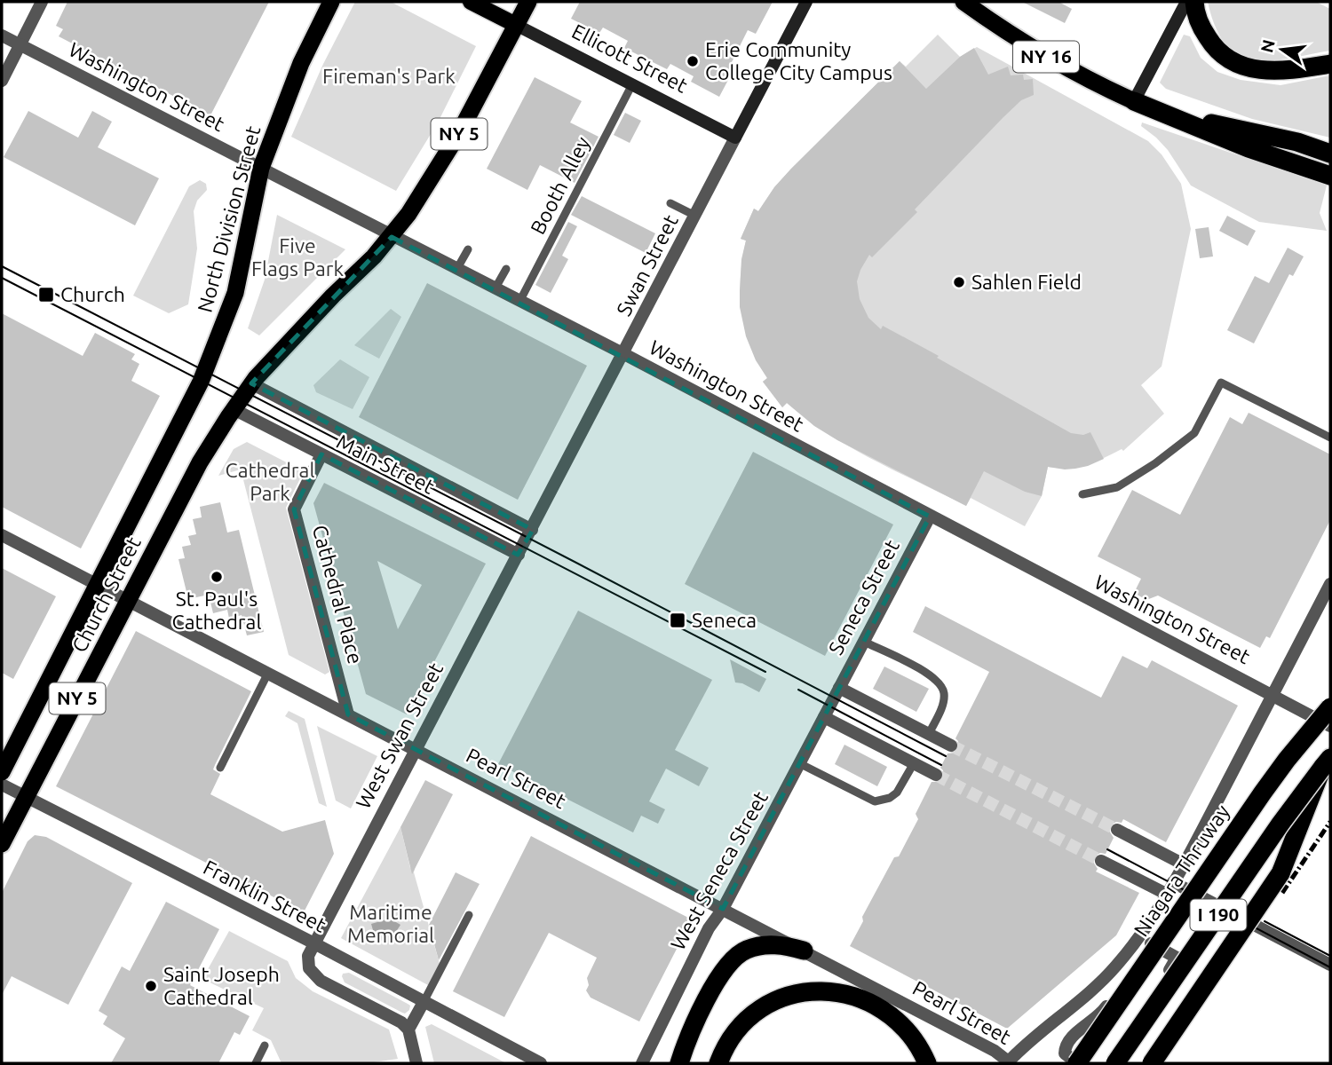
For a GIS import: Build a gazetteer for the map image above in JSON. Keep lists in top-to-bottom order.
{
  "streets": {
    "highway": [
      "NY 16",
      "NY 5",
      "North Division Street",
      "Church Street",
      "Niagara Thruway",
      "I 190"
    ],
    "main road": ["Ellicott Street", "Swan Street"],
    "street": [
      "Washington Street",
      "Main Street",
      "Cathedral Place",
      "Seneca Street",
      "West Swan Street",
      "Pearl Street",
      "West Seneca Street",
      "Franklin Street"
    ],
    "lane": ["Booth Alley"]
  },
  "crossings": [
    ["Ellicott Street", "NY 5"],
    ["Ellicott Street", "Booth Alley"],
    ["Ellicott Street", "Swan Street"],
    ["Washington Street", "NY 5"],
    ["Washington Street", "Booth Alley"],
    ["Washington Street", "North Division Street"],
    ["Washington Street", "Swan Street"],
    ["Washington Street", "Seneca Street"],
    ["NY 5", "Main Street"],
    ["NY 5", "Church Street"],
    ["North Division Street", "Church Street"],
    ["Swan Street", "Main Street"],
    ["Swan Street", "West Swan Street"],
    ["Main Street", "Church Street"],
    ["Main Street", "Cathedral Place"],
    ["Main Street", "West Swan Street"],
    ["Church Street", "Pearl Street"],
    ["Church Street", "Franklin Street"],
    ["Cathedral Place", "Pearl Street"],
    ["Seneca Street", "West Seneca Street"],
    ["West Swan Street", "Pearl Street"],
    ["West Swan Street", "Franklin Street"],
    ["Pearl Street", "West Seneca Street"]
  ],
  "parks": [
    "Fireman's Park",
    "Five Flags Park",
    "Cathedral Park",
    "Maritime Memorial"
  ],
  "places": {
    "other": [
      "Erie Community College City Campus",
      "Sahlen Field",
      "St. Paul's Cathedral",
      "Saint Joseph Cathedral"
    ],
    "transit": ["Church", "Seneca"]
  },
  "north": "left"
}
